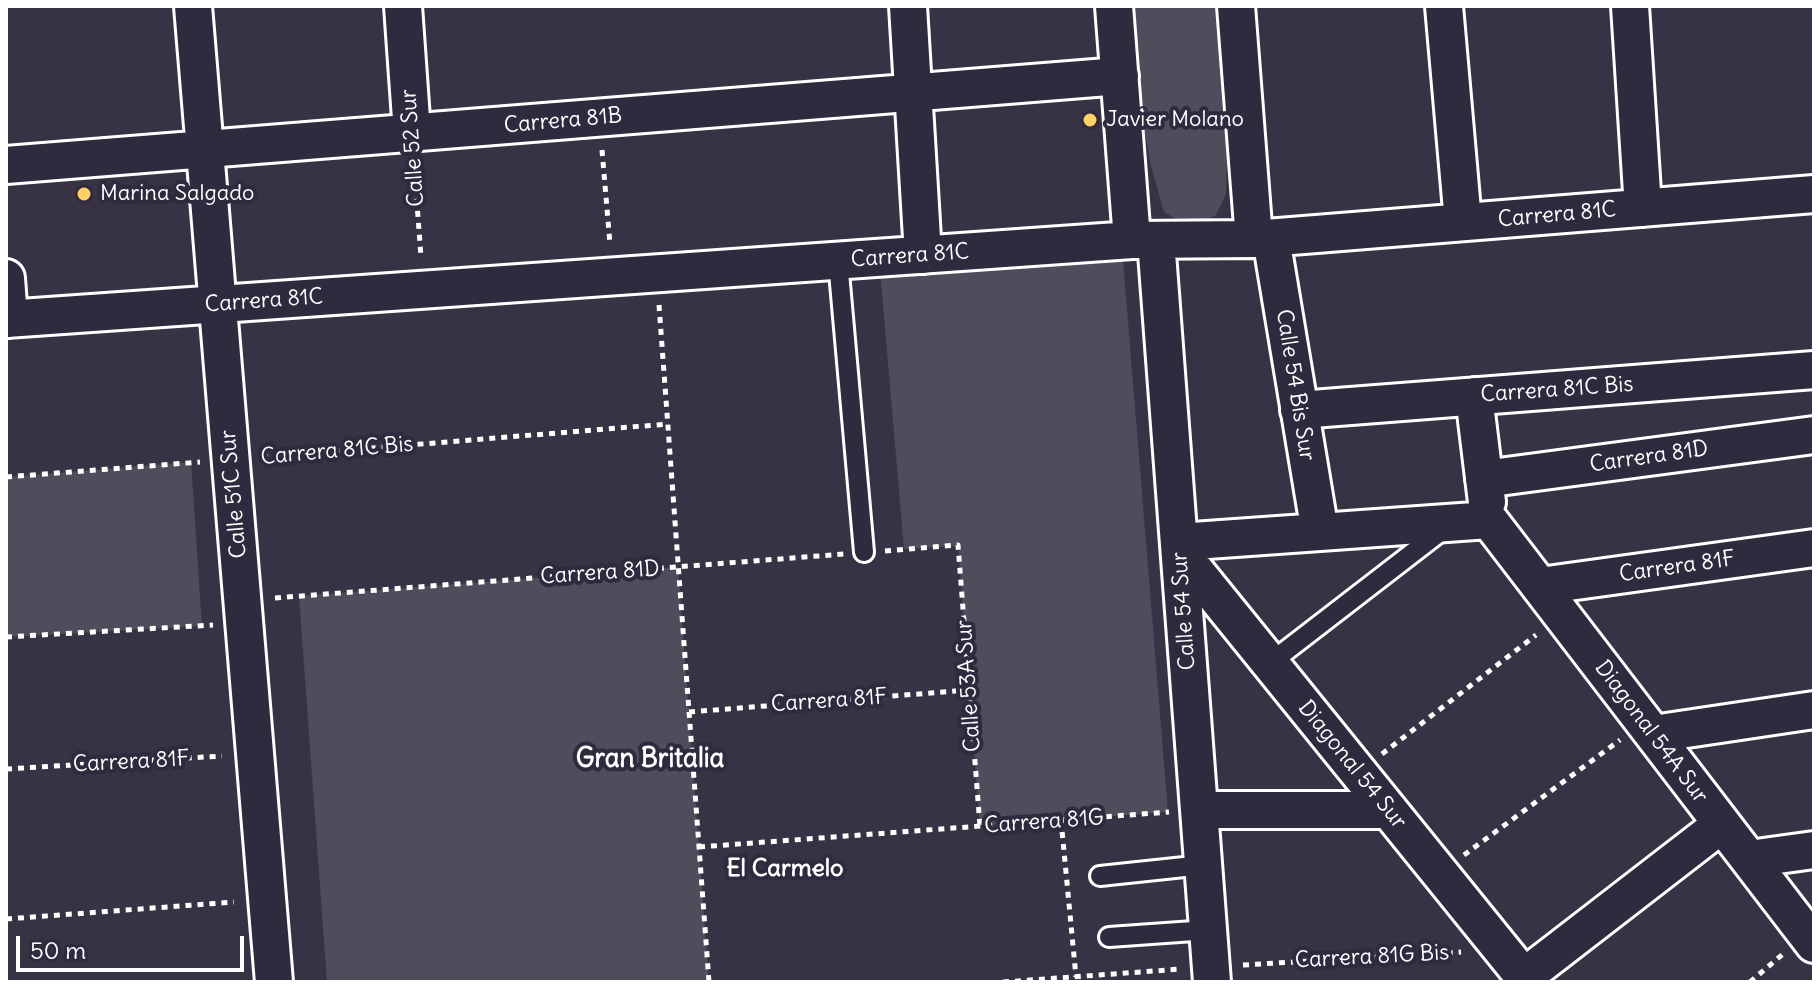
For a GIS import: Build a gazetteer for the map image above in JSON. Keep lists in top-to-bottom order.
{
  "streets": {
    "street": [
      "Carrera 81B",
      "Calle 52 Sur",
      "Carrera 81C",
      "Calle 54 Bis Sur",
      "Carrera 81C Bis",
      "Carrera 81D",
      "Calle 51C Sur",
      "Carrera 81F",
      "Calle 54 Sur",
      "Diagonal 54A Sur",
      "Diagonal 54 Sur"
    ],
    "path": ["Calle 53A Sur", "Carrera 81G", "Carrera 81G Bis"]
  },
  "crossings": [
    ["Carrera 81B", "Calle 52 Sur"],
    ["Carrera 81B", "Calle 51C Sur"],
    ["Carrera 81B", "Calle 54 Sur"],
    ["Calle 52 Sur", "Carrera 81C"],
    ["Carrera 81C", "Calle 54 Bis Sur"],
    ["Carrera 81C", "Calle 51C Sur"],
    ["Carrera 81C", "Calle 54 Sur"],
    ["Calle 54 Bis Sur", "Carrera 81C Bis"],
    ["Carrera 81C Bis", "Calle 51C Sur"],
    ["Carrera 81D", "Calle 51C Sur"],
    ["Carrera 81D", "Calle 53A Sur"],
    ["Calle 51C Sur", "Carrera 81F"],
    ["Carrera 81F", "Calle 53A Sur"],
    ["Carrera 81F", "Diagonal 54A Sur"],
    ["Calle 54 Sur", "Diagonal 54 Sur"],
    ["Calle 54 Sur", "Carrera 81G"],
    ["Calle 54 Sur", "Carrera 81G Bis"],
    ["Calle 53A Sur", "Carrera 81G"],
    ["Diagonal 54A Sur", "Diagonal 54 Sur"],
    ["Diagonal 54 Sur", "Carrera 81G Bis"]
  ],
  "districts": ["Gran Britalia", "El Carmelo"],
  "places": ["Javier Molano", "Marina Salgado"],
  "scale_bar": "50 m"
}
